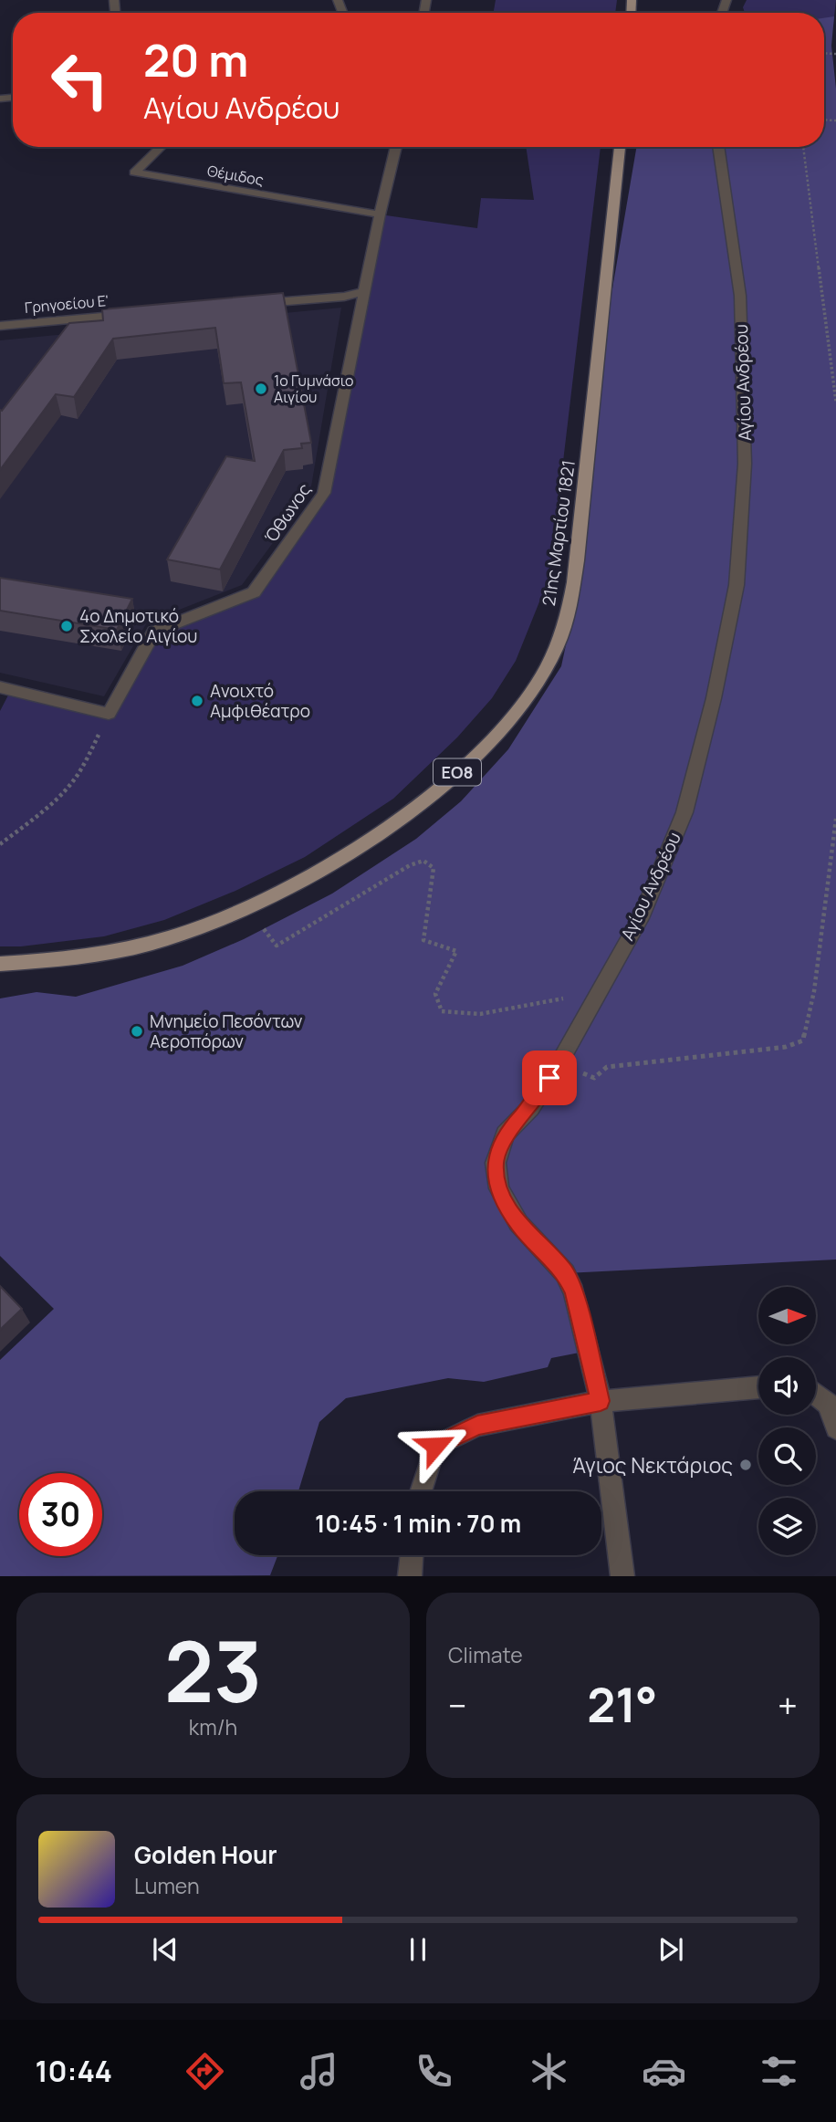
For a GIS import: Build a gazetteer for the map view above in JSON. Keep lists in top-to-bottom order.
{
  "streets": {
    "main road": ["21ης Μαρτίου 1821", "ΕΟ8"],
    "street": [
      "Θέμιδος",
      "Γρηγοείου Ε'",
      "Αγίου Ανδρέου",
      "Όθωνος"
    ]
  },
  "crossings": [
    ["Θέμιδος", "Όθωνος"]
  ],
  "places": [
    "1ο Γυμνάσιο Αιγίου",
    "4ο Δημοτικό Σχολείο Αιγίου",
    "Aνοιχτό Aμφιθέατρο",
    "Μνημείο Πεσόντων Αεροπόρων",
    "Άγιος Νεκτάριος"
  ],
  "north": "right",
  "page": {
    "turn": ["20 m", "Αγίου Ανδρέου"],
    "limit": "30",
    "trip": "10:45 · 1 min · 70 m",
    "tile": [
      ["23", "km/h"],
      "Climate"
    ],
    "heat": ["−", "21°", "+"],
    "song": ["Golden Hour", "Lumen"],
    "tabs": "10:44"
  }
}
